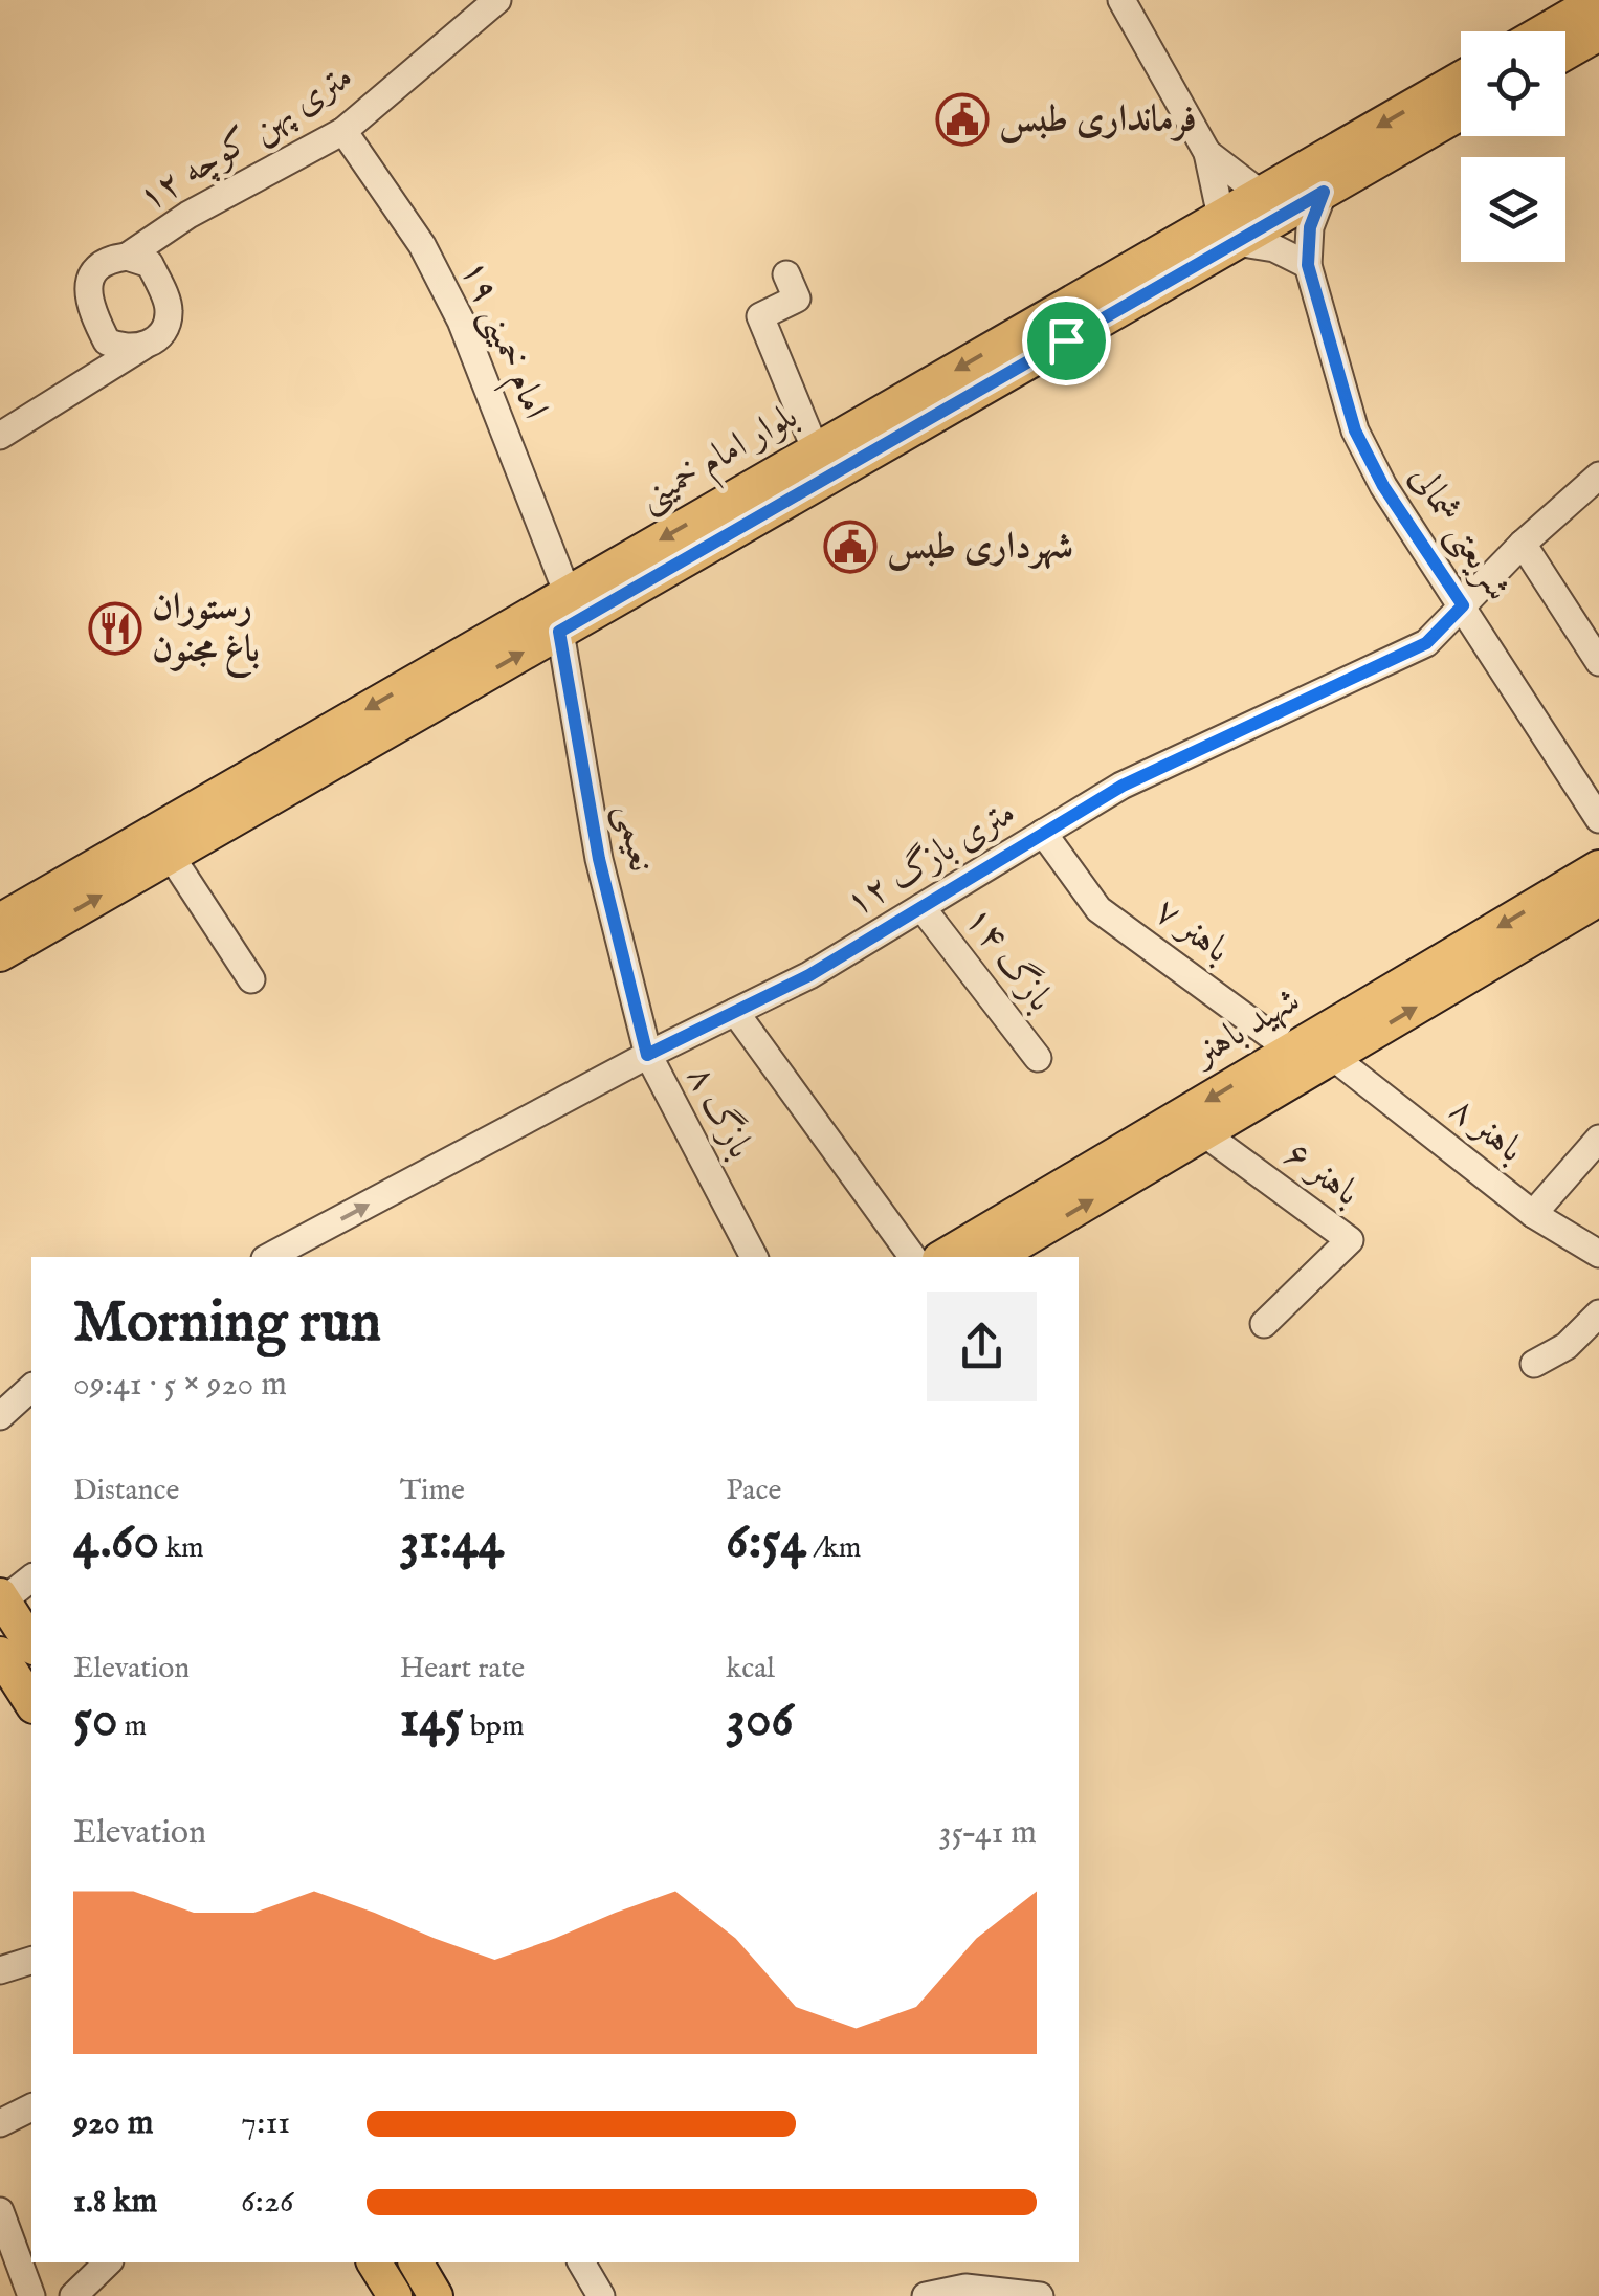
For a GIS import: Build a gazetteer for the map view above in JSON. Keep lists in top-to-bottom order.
{
  "streets": {
    "main road": ["بلوار امام خمینی", "شهید باهنر"],
    "street": [
      "۱۲ متری پهن کوچه",
      "امام خمینی ۱۹",
      "شریعتی شمالی",
      "نعیمی",
      "۱۲ متری بازگ",
      "باهنر ۷",
      "بازگ ۱۴",
      "بازگ ۸",
      "باهنر ۸",
      "باهنر ۶"
    ]
  },
  "crossings": [
    ["۱۲ متری پهن کوچه", "امام خمینی ۱۹"],
    ["امام خمینی ۱۹", "بلوار امام خمینی"],
    ["بلوار امام خمینی", "نعیمی"],
    ["شریعتی شمالی", "۱۲ متری بازگ"],
    ["نعیمی", "۱۲ متری بازگ"],
    ["نعیمی", "بازگ ۸"],
    ["۱۲ متری بازگ", "باهنر ۷"],
    ["۱۲ متری بازگ", "بازگ ۱۴"],
    ["۱۲ متری بازگ", "بازگ ۸"],
    ["باهنر ۷", "شهید باهنر"],
    ["شهید باهنر", "باهنر ۸"],
    ["شهید باهنر", "باهنر ۶"]
  ],
  "places": {
    "public building": ["فرمانداری طبس", "شهرداری طبس"],
    "restaurant": ["رستوران باغ مجنون"]
  },
  "page": {
    "heading": ["Morning run", "09:41 · 5 × 920 m"],
    "stats": [
      ["Distance", "4.60 km"],
      ["Time", "31:44"],
      ["Pace", "6:54 /km"],
      ["Elevation", "50 m"],
      ["Heart rate", "145 bpm"],
      ["kcal", "306"]
    ],
    "chart": ["Elevation", "35–41 m"],
    "list": [
      {
        "name": "920 m",
        "note": "7:11"
      },
      {
        "name": "1.8 km",
        "note": "6:26"
      }
    ]
  }
}
